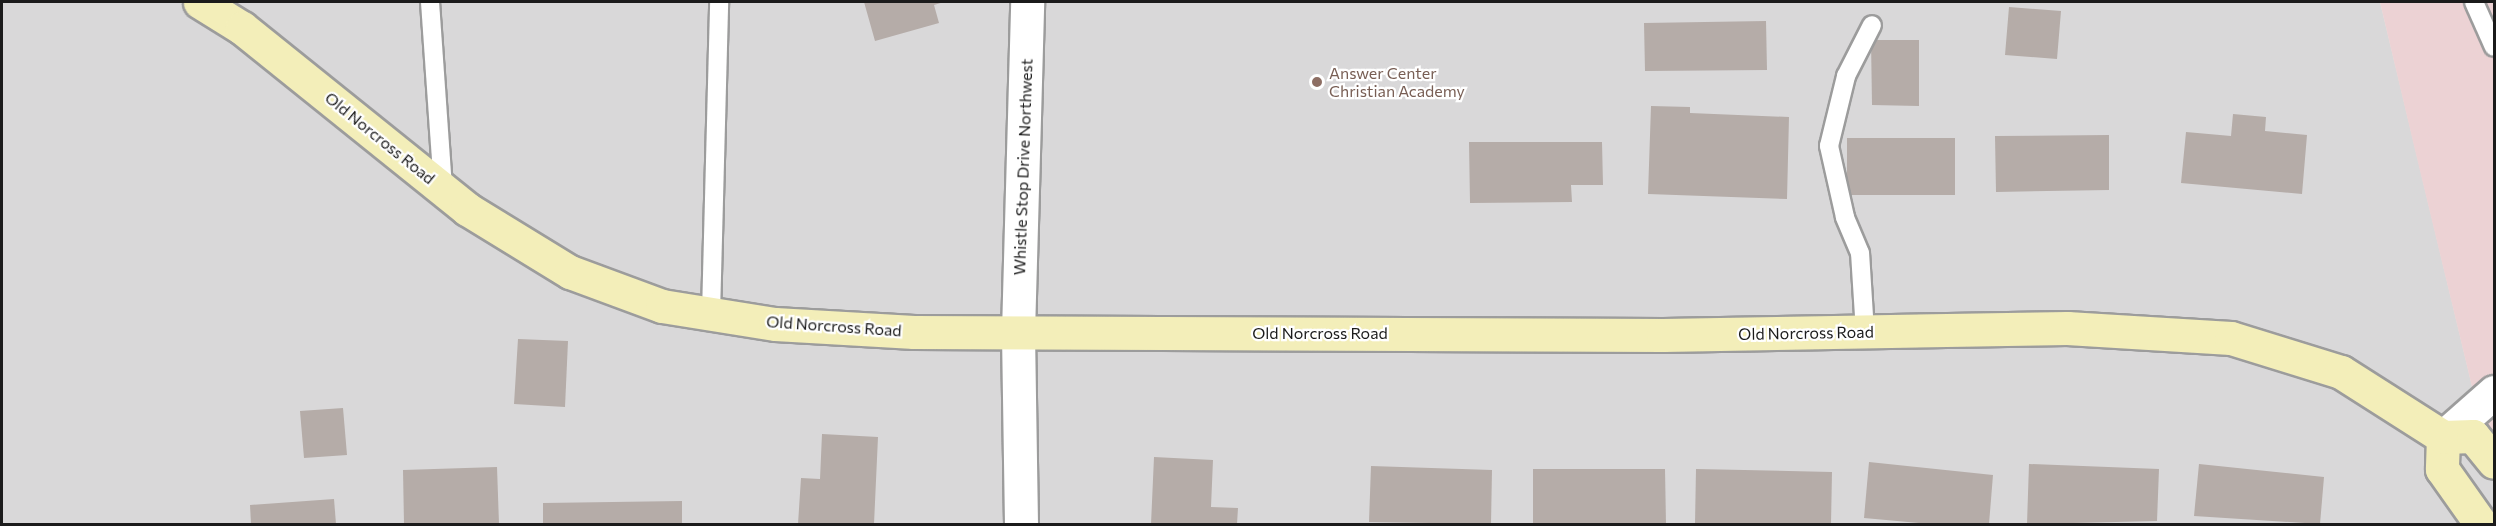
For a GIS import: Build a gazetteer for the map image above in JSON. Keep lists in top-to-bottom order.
{
  "streets": {
    "street": ["Old Norcross Road", "Whistle Stop Drive Northwest"]
  },
  "crossings": [
    ["Old Norcross Road", "Whistle Stop Drive Northwest"]
  ],
  "places": ["Answer Center Christian Academy"]
}
